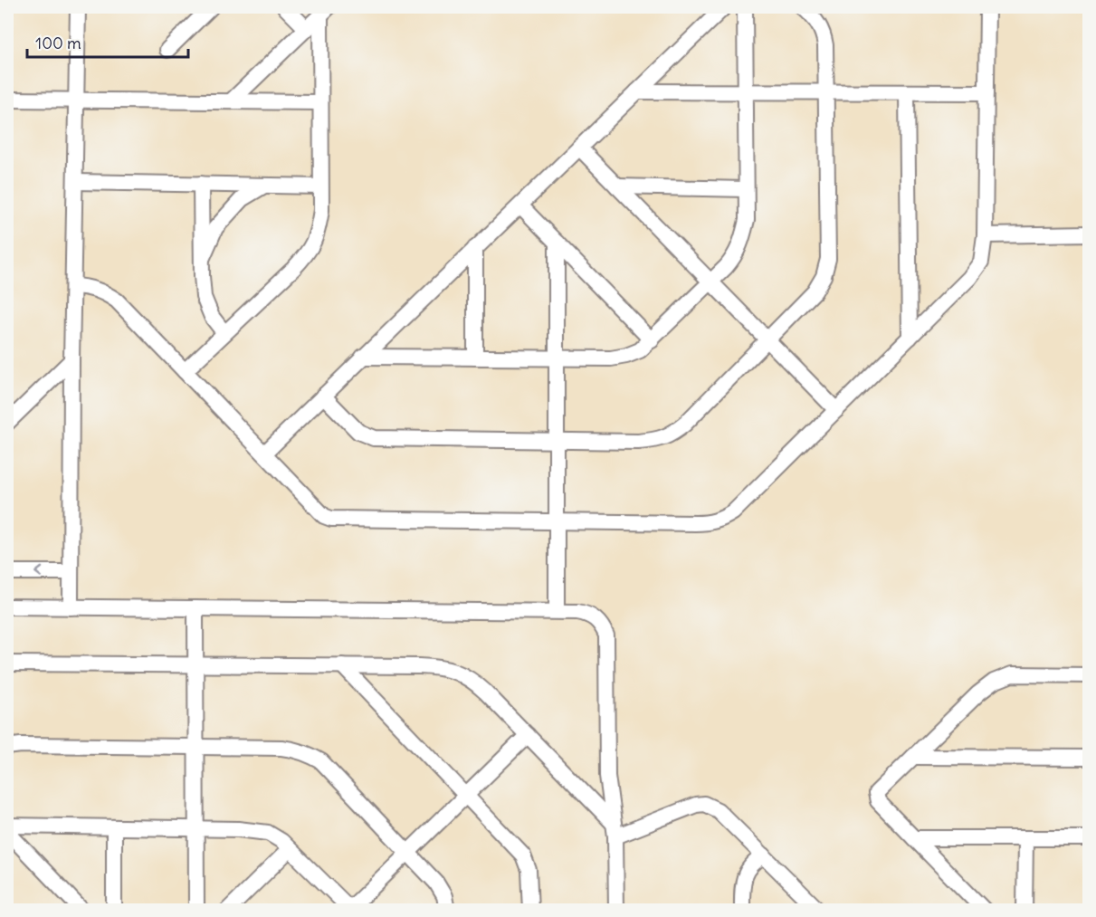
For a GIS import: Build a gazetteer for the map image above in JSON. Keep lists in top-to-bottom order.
{
  "scale_bar": "100 m"
}
